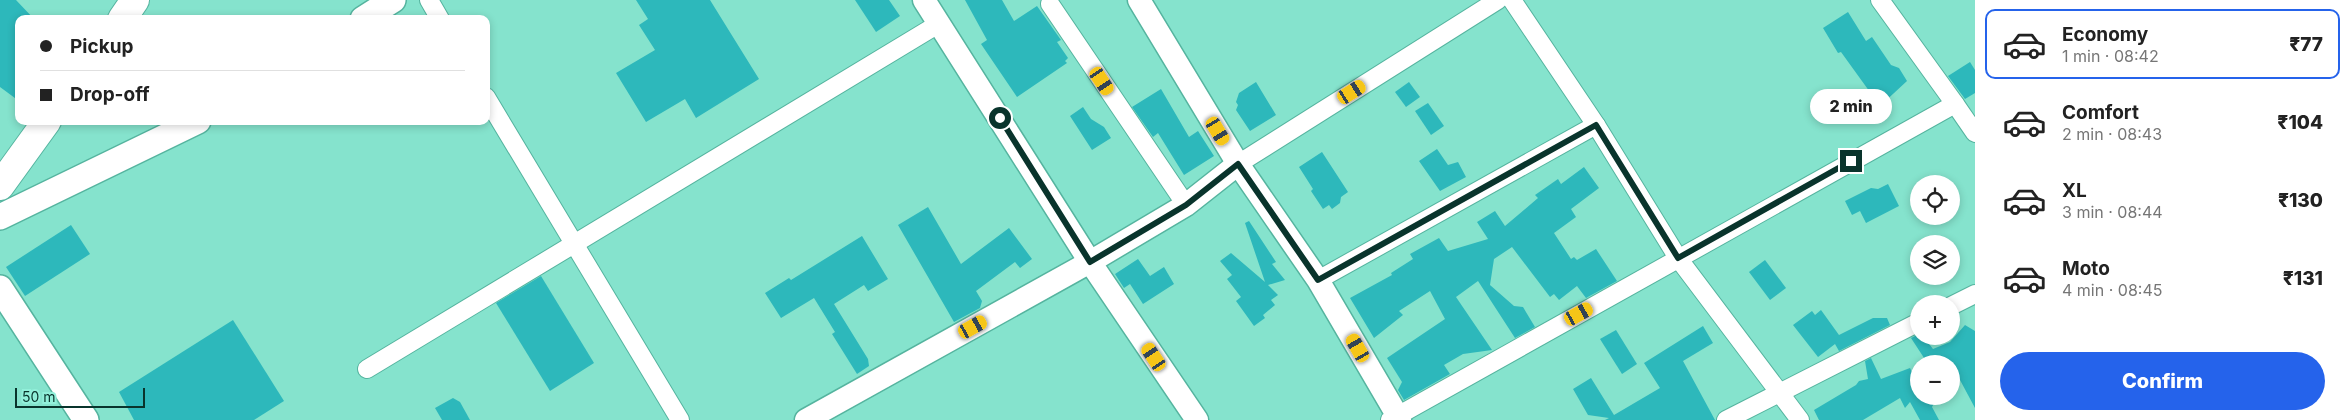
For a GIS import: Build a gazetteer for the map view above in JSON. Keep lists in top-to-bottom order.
{
  "scale_bar": "50 m",
  "page": {
    "list": [
      {
        "name": "Economy",
        "note": "1 min · 08:42",
        "value": "₹77"
      },
      {
        "name": "Comfort",
        "note": "2 min · 08:43",
        "value": "₹104"
      },
      {
        "name": "XL",
        "note": "3 min · 08:44",
        "value": "₹130"
      },
      {
        "name": "Moto",
        "note": "4 min · 08:45",
        "value": "₹131"
      }
    ],
    "banner": ["Pickup", "Drop-off"],
    "bubble": "2 min",
    "map_buttons": ["+", "−"],
    "buttons": "Confirm",
    "scale": "50 m"
  }
}
